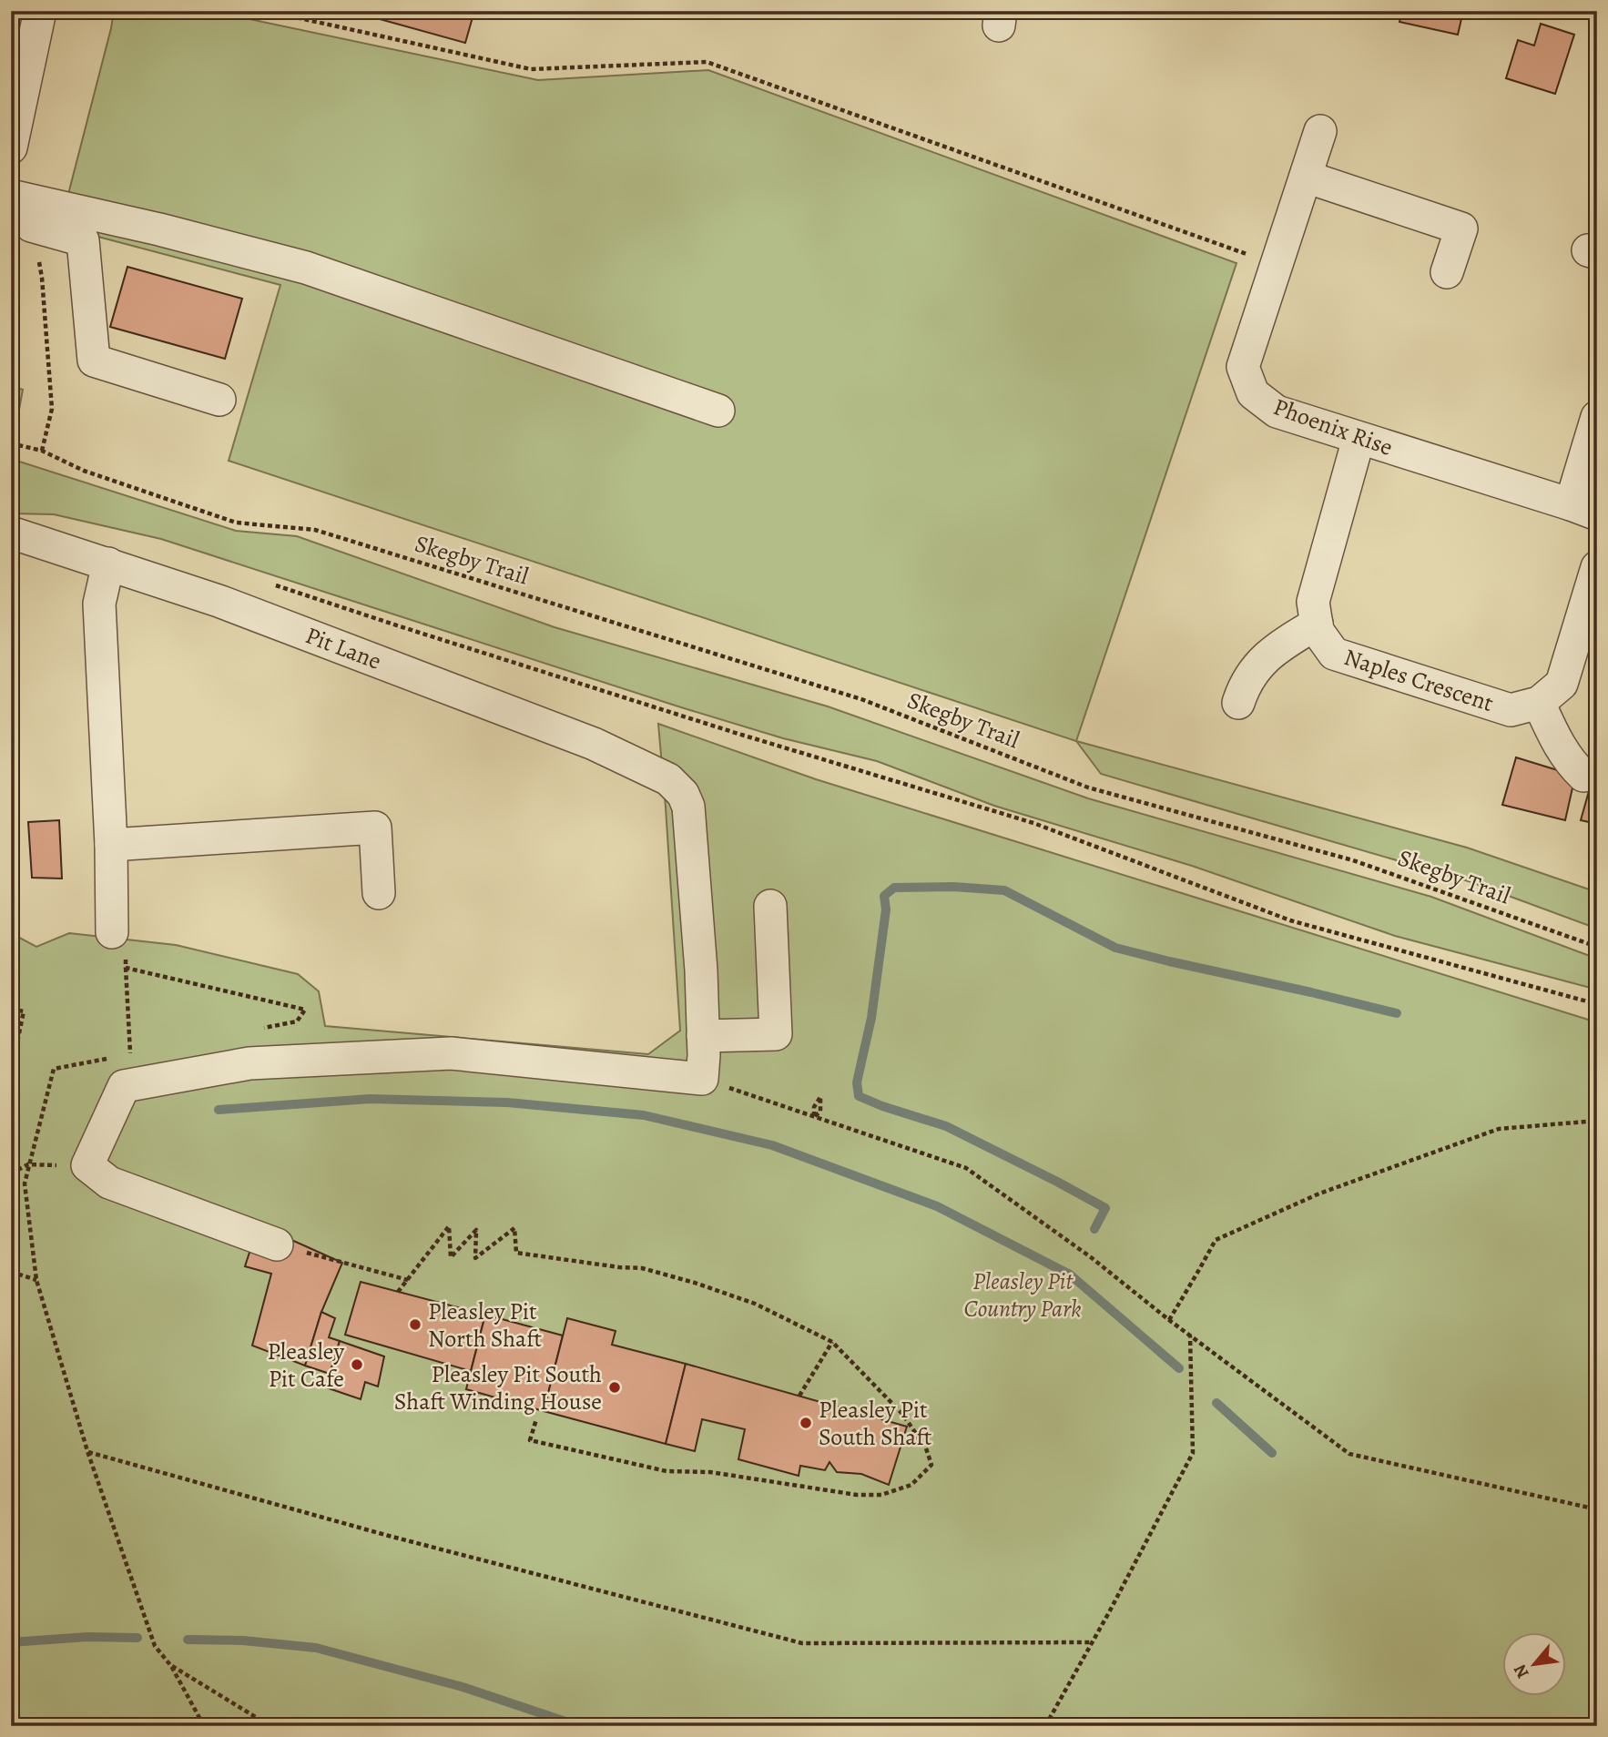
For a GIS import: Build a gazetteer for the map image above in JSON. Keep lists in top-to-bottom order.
{
  "streets": {
    "street": ["Phoenix Rise", "Pit Lane", "Naples Crescent"],
    "path": ["Skegby Trail"]
  },
  "crossings": [
    ["Phoenix Rise", "Naples Crescent"]
  ],
  "parks": ["Pleasley Pit Country Park"],
  "places": [
    "Pleasley Pit North Shaft",
    "Pleasley Pit Cafe",
    "Pleasley Pit South Shaft Winding House",
    "Pleasley Pit South Shaft"
  ],
  "north": "bottom left"
}
